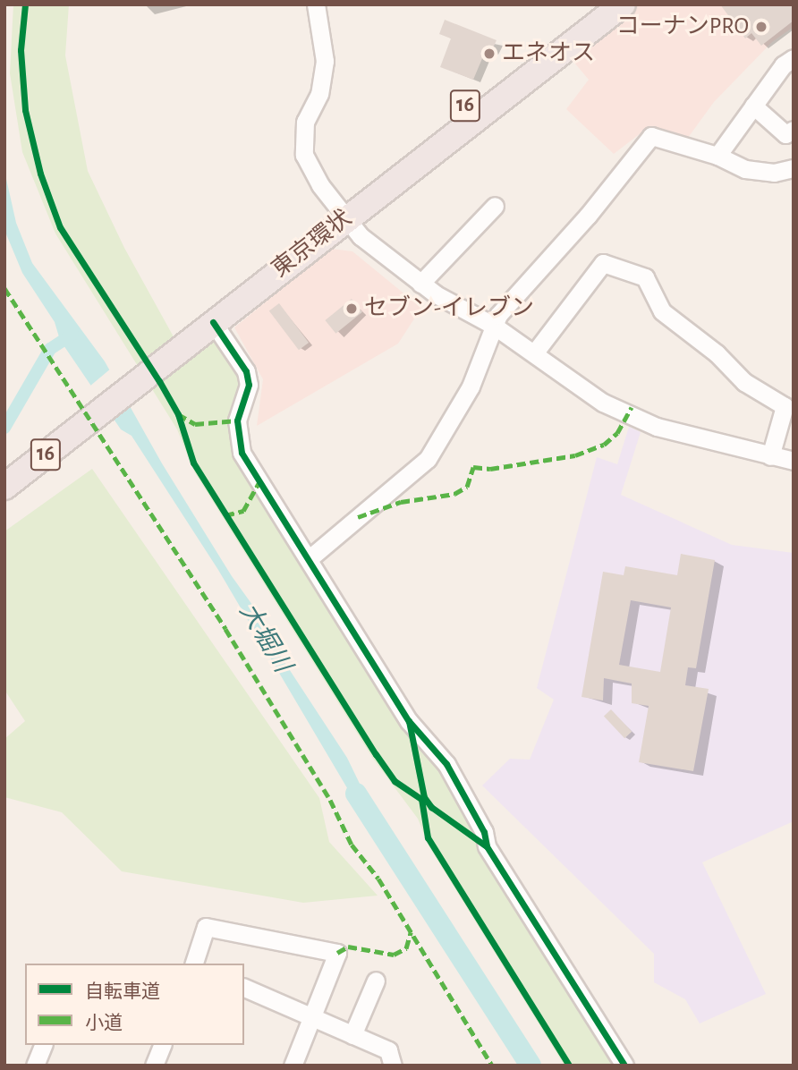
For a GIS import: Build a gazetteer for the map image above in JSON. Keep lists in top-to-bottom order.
{
  "streets": {
    "highway": ["16", "東京環状"]
  },
  "water": ["大堀川"],
  "places": ["コーナンPRO", "エネオス", "セブン-イレブン"],
  "legend": ["自転車道", "小道"]
}
